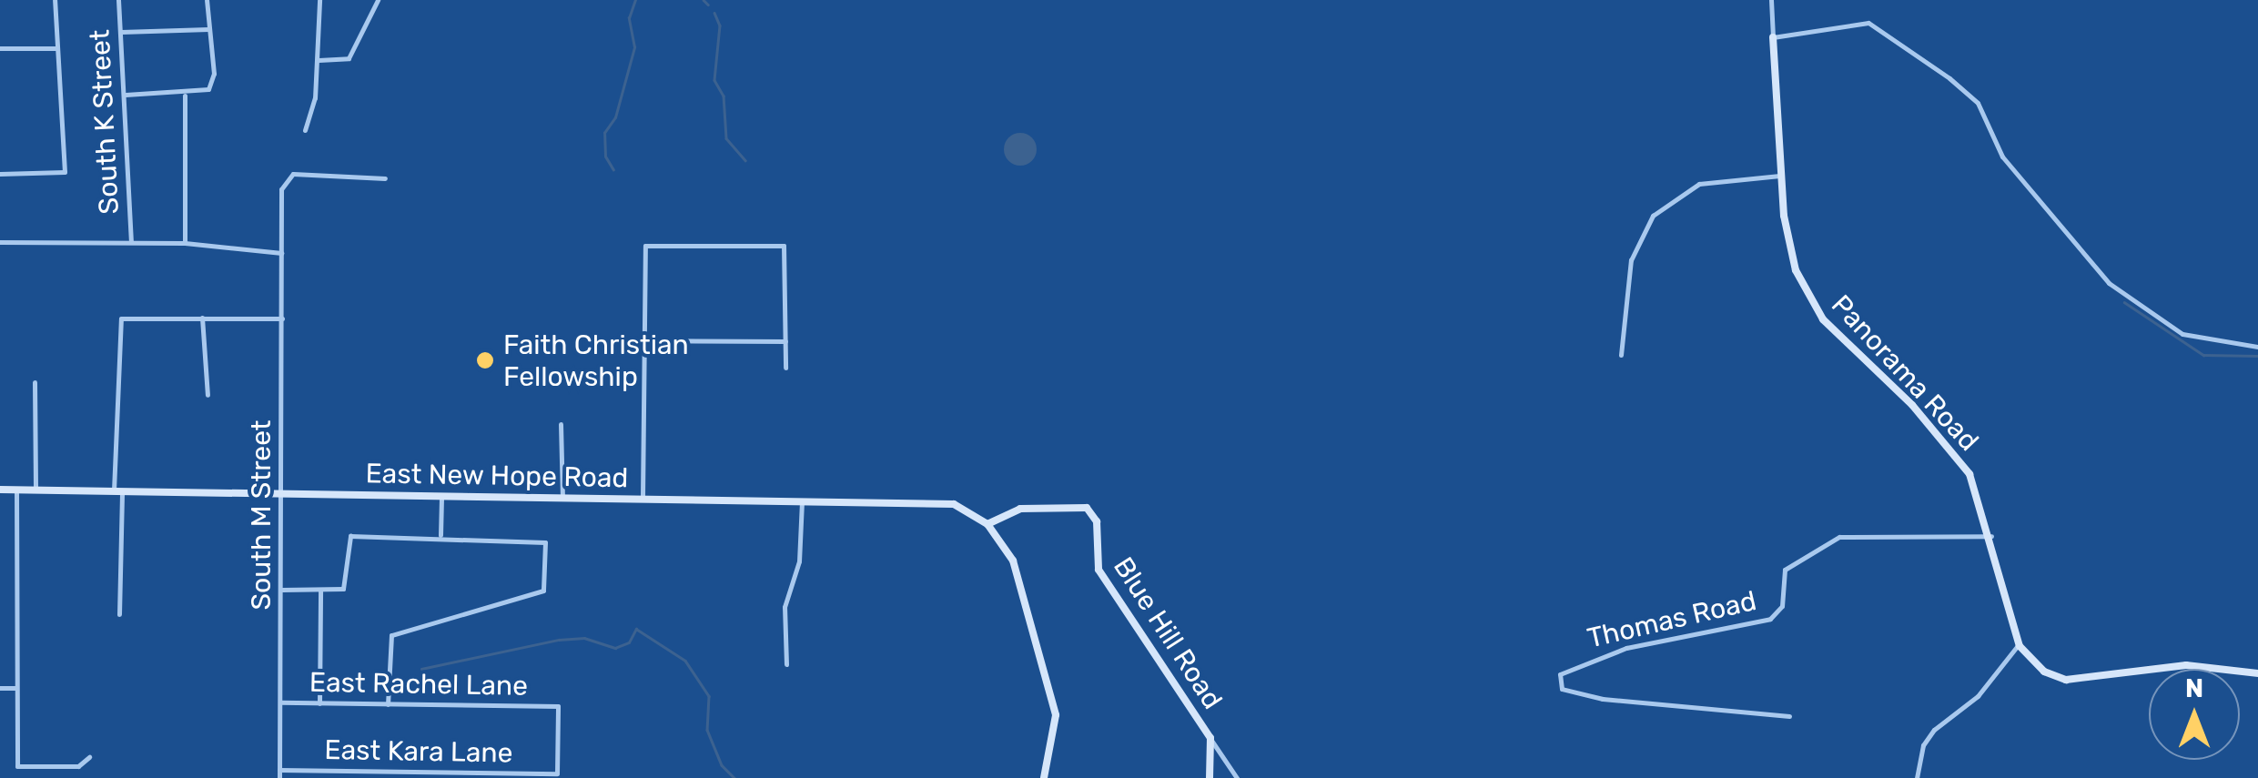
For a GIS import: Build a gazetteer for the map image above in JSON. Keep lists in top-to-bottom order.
{
  "streets": {
    "street": [
      "South K Street",
      "Panorama Road",
      "East New Hope Road",
      "South M Street",
      "Thomas Road",
      "Blue Hill Road",
      "East Rachel Lane",
      "East Kara Lane"
    ]
  },
  "crossings": [
    ["Panorama Road", "Thomas Road"],
    ["East New Hope Road", "South M Street"],
    ["East New Hope Road", "Blue Hill Road"],
    ["South M Street", "East Rachel Lane"],
    ["South M Street", "East Kara Lane"],
    ["East Rachel Lane", "East Kara Lane"]
  ],
  "places": ["Faith Christian Fellowship"],
  "north": "top"
}
